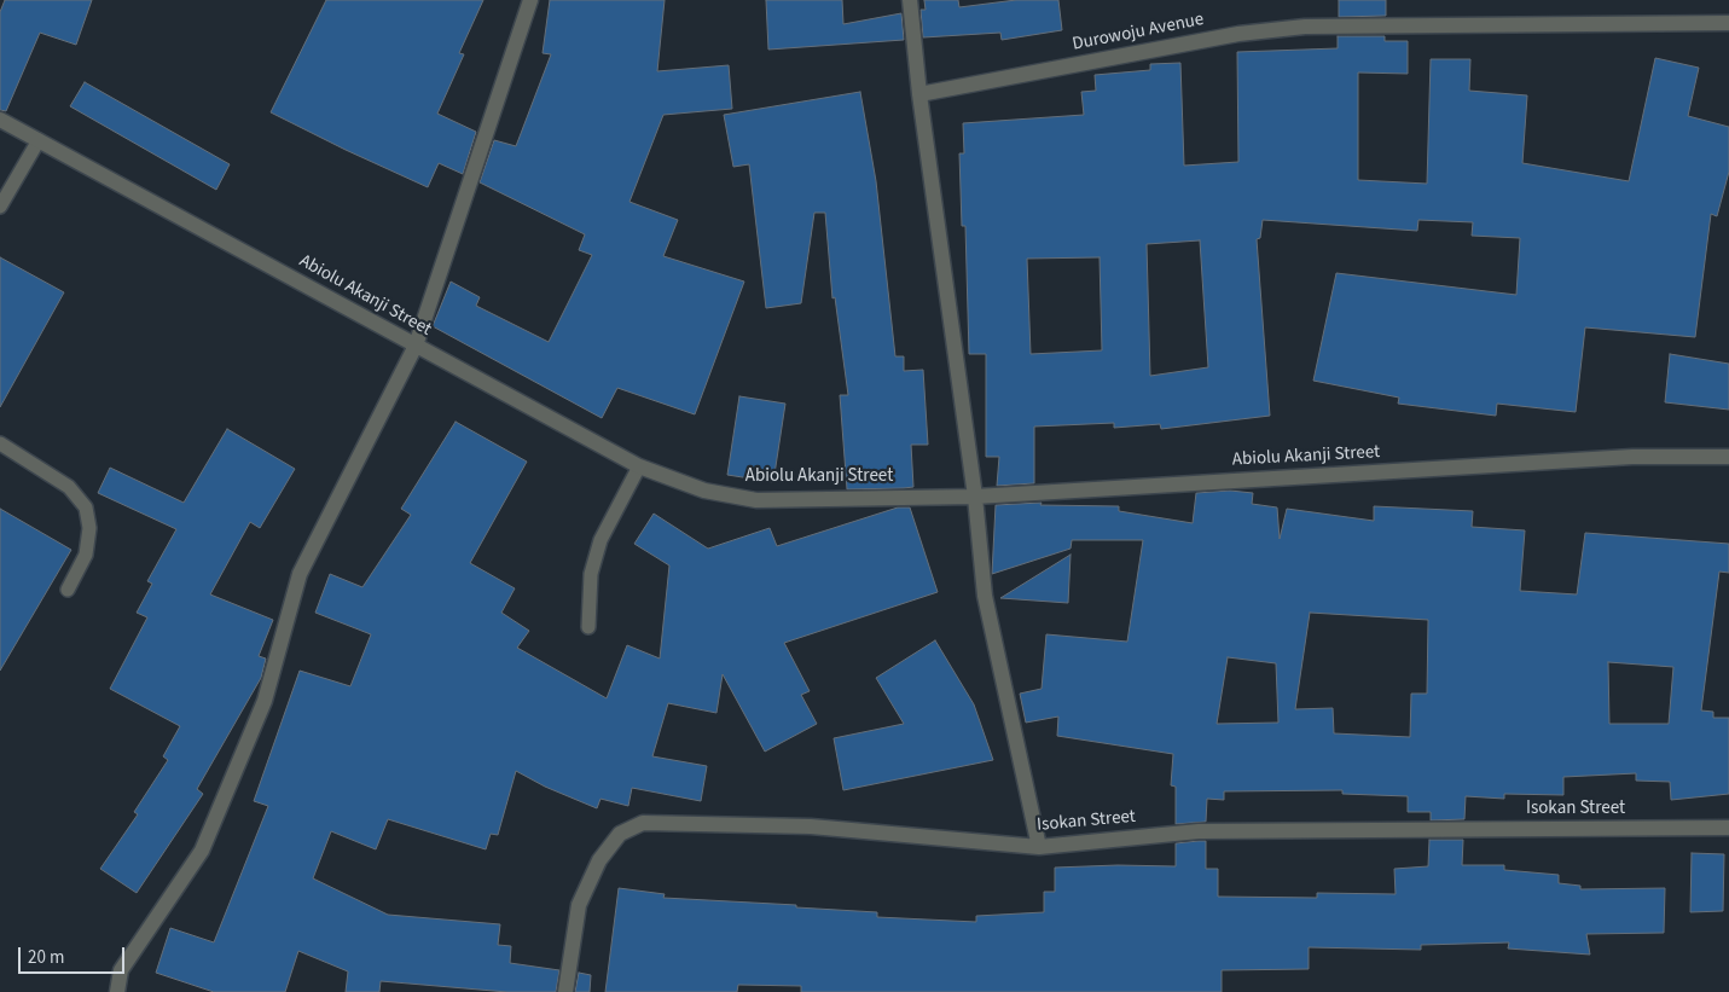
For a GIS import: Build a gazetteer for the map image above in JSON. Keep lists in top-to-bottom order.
{
  "streets": {
    "street": ["Durowoju Avenue", "Abiolu Akanji Street", "Isokan Street"]
  },
  "scale_bar": "20 m"
}
